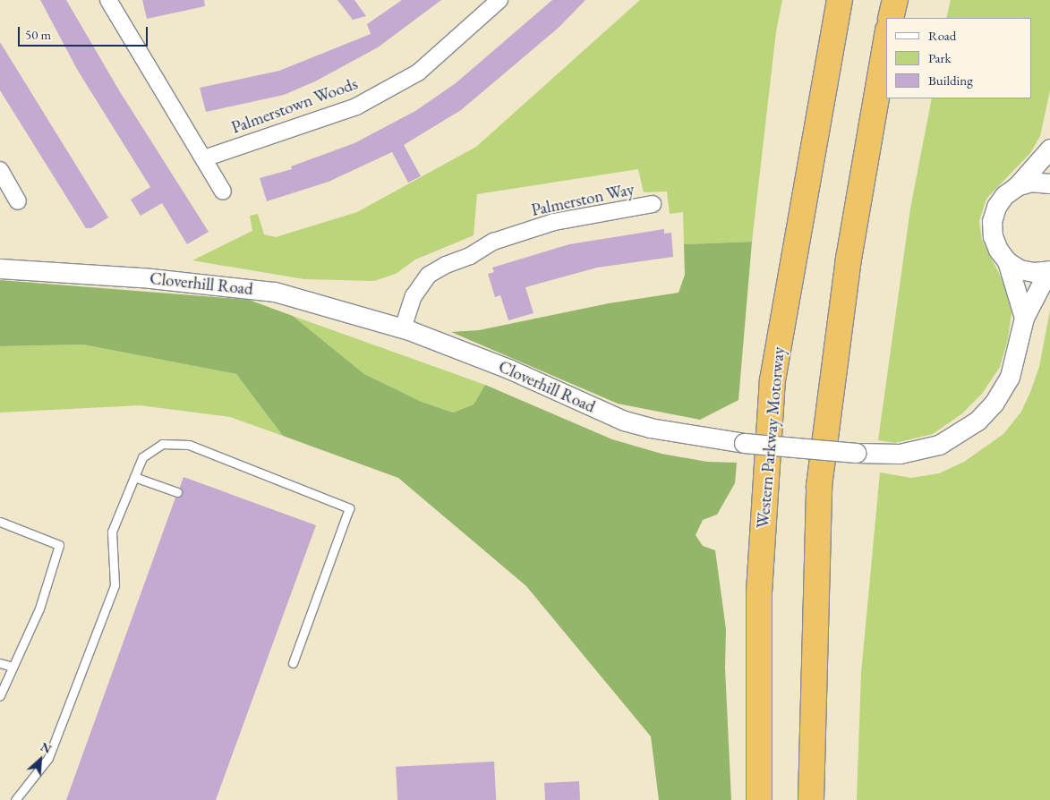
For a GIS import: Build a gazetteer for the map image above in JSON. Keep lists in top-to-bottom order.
{
  "streets": {
    "highway": ["Western Parkway Motorway"],
    "street": ["Palmerstown Woods", "Palmerston Way", "Cloverhill Road"]
  },
  "crossings": [
    ["Palmerston Way", "Cloverhill Road"]
  ],
  "legend": ["Road", "Park", "Building"],
  "scale_bar": "50 m",
  "north": "top right"
}
